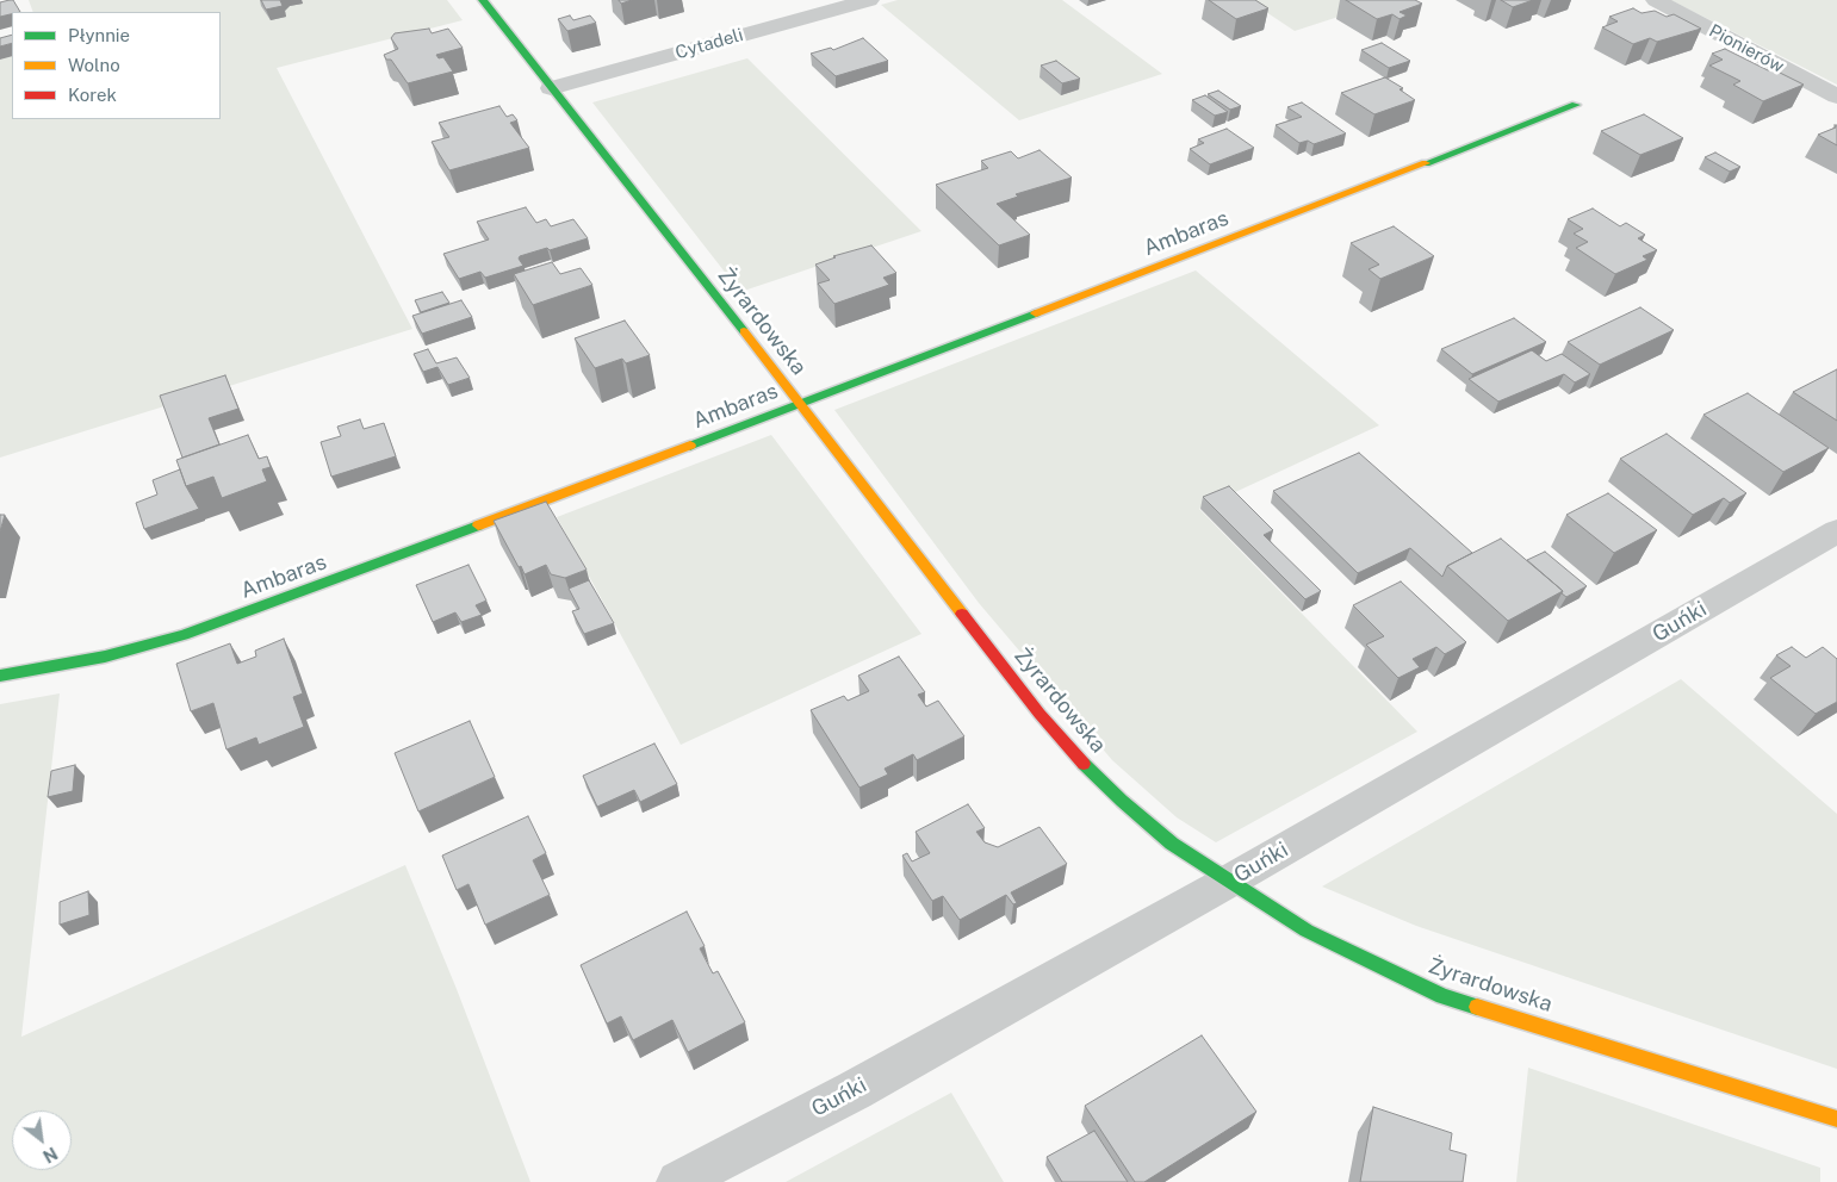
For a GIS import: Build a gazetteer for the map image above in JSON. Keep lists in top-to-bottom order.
{
  "streets": {
    "street": [
      "Cytadeli",
      "Pionierów",
      "Ambaras",
      "Żyrardowska",
      "Guńki"
    ]
  },
  "crossings": [
    ["Cytadeli", "Żyrardowska"],
    ["Ambaras", "Żyrardowska"],
    ["Żyrardowska", "Guńki"]
  ],
  "legend": ["Płynnie", "Wolno", "Korek"],
  "north": "bottom right"
}
